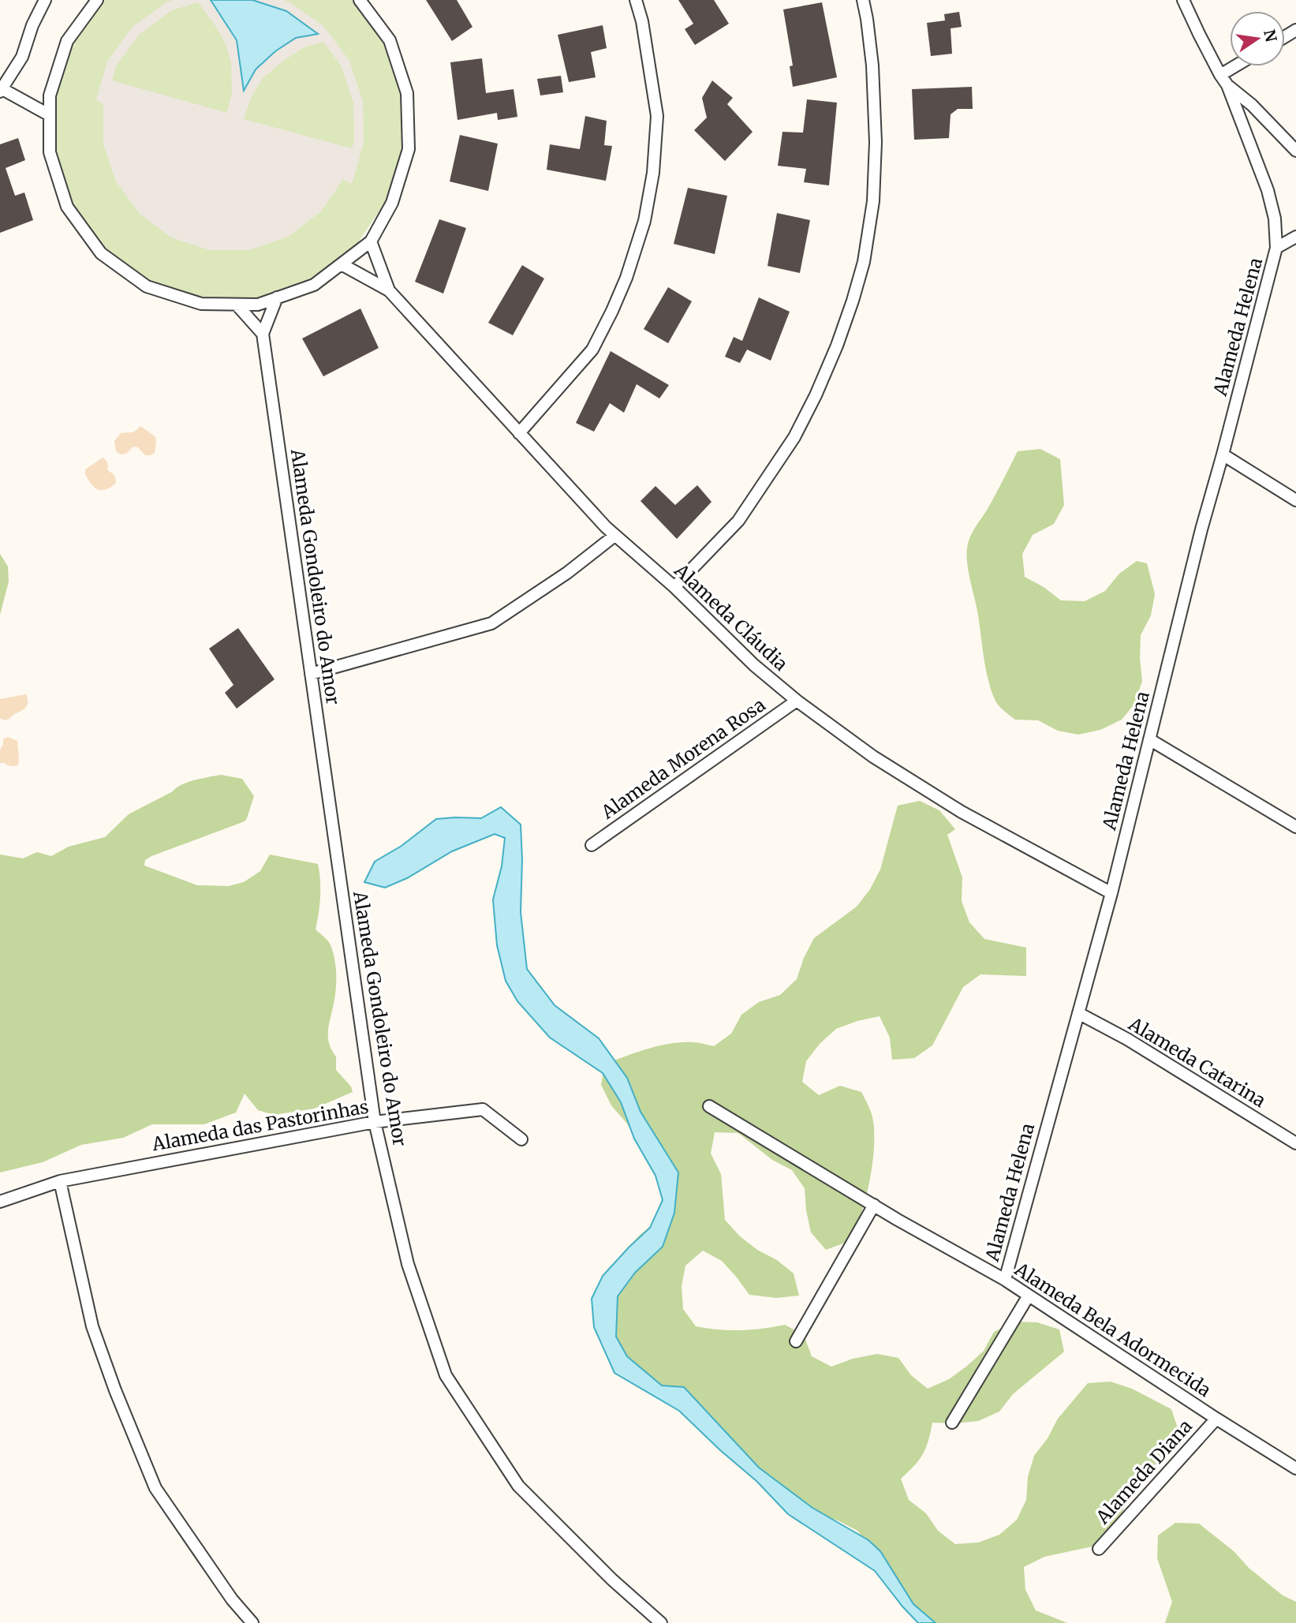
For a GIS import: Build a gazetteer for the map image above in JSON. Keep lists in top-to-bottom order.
{
  "streets": {
    "street": [
      "Alameda Helena",
      "Alameda Gondoleiro do Amor",
      "Alameda Cláudia",
      "Alameda Morena Rosa",
      "Alameda Catarina",
      "Alameda das Pastorinhas",
      "Alameda Bela Adormecida",
      "Alameda Diana"
    ]
  },
  "crossings": [
    ["Alameda Helena", "Alameda Cláudia"],
    ["Alameda Helena", "Alameda Catarina"],
    ["Alameda Helena", "Alameda Bela Adormecida"],
    ["Alameda Gondoleiro do Amor", "Alameda das Pastorinhas"],
    ["Alameda Cláudia", "Alameda Morena Rosa"],
    ["Alameda Bela Adormecida", "Alameda Diana"]
  ],
  "north": "right"
}
